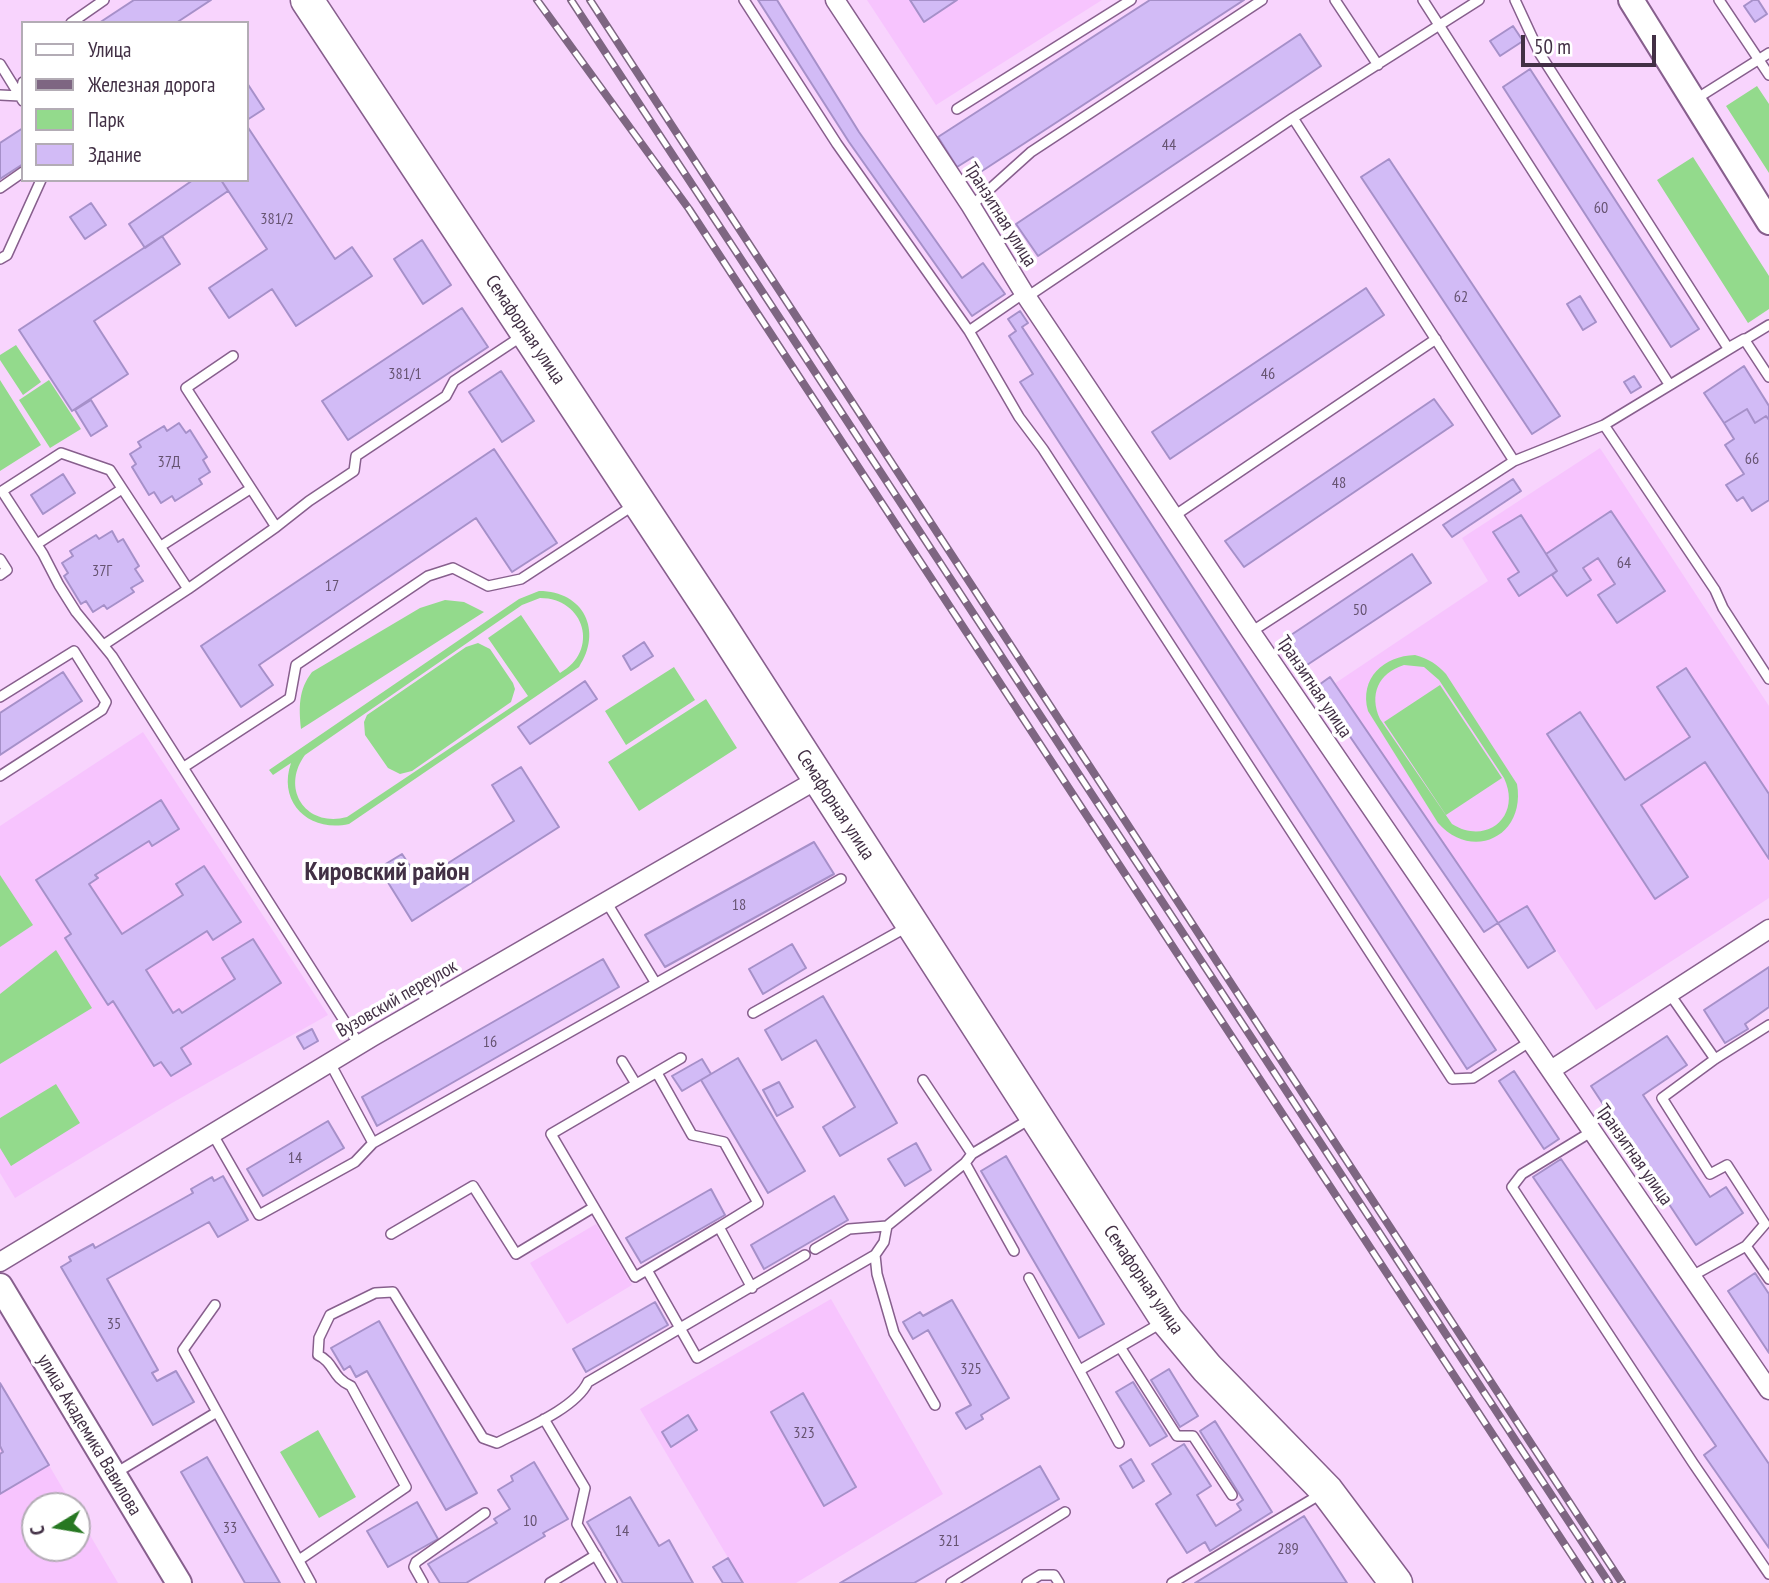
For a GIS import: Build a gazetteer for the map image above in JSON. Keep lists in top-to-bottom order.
{
  "streets": {
    "highway": ["Семафорная улица"],
    "street": ["Транзитная улица", "Вузовский переулок", "улица Академика Вавилова"]
  },
  "crossings": [
    ["Семафорная улица", "Вузовский переулок"]
  ],
  "districts": ["Кировский район"],
  "house_numbers": [
    "44",
    "60",
    "381/2",
    "62",
    "381/1",
    "46",
    "66",
    "37Д",
    "48",
    "64",
    "37Г",
    "17",
    "50",
    "18",
    "16",
    "14",
    "35",
    "325",
    "323",
    "10",
    "33",
    "14",
    "321",
    "289"
  ],
  "legend": [
    "Улица",
    "Железная дорога",
    "Парк",
    "Здание"
  ],
  "scale_bar": "50 m",
  "north": "left"
}
